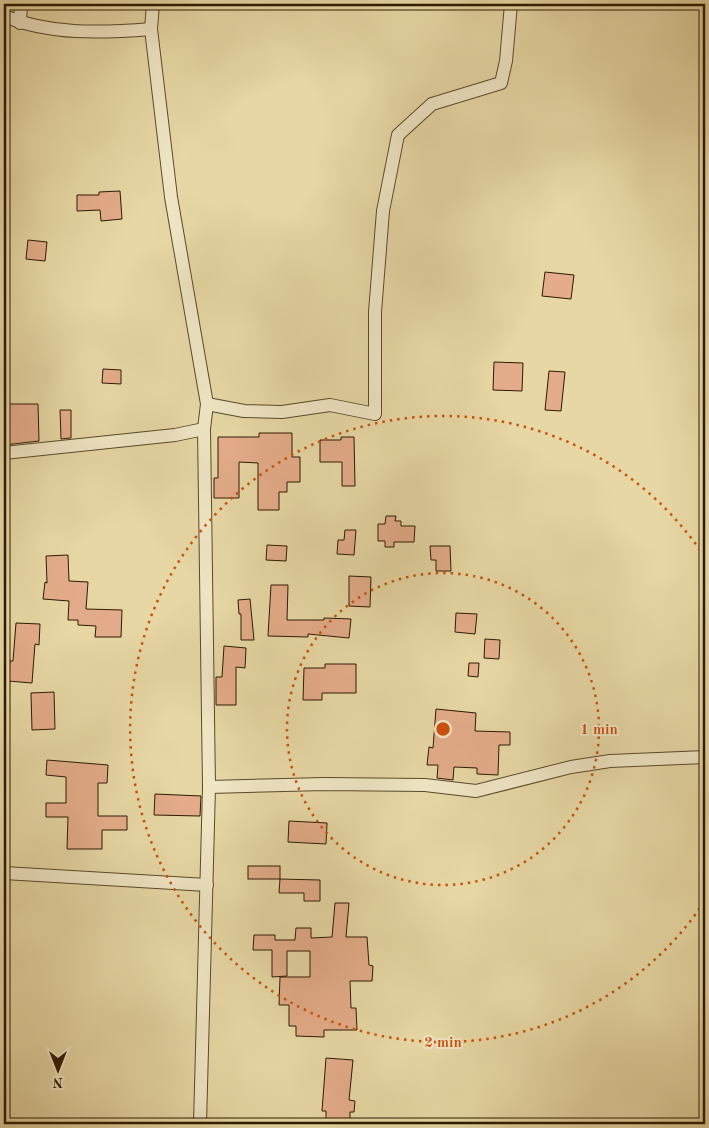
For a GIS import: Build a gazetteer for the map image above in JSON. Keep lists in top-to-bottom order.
{
  "north": "bottom",
  "rings": ["1 min", "2 min"]
}
